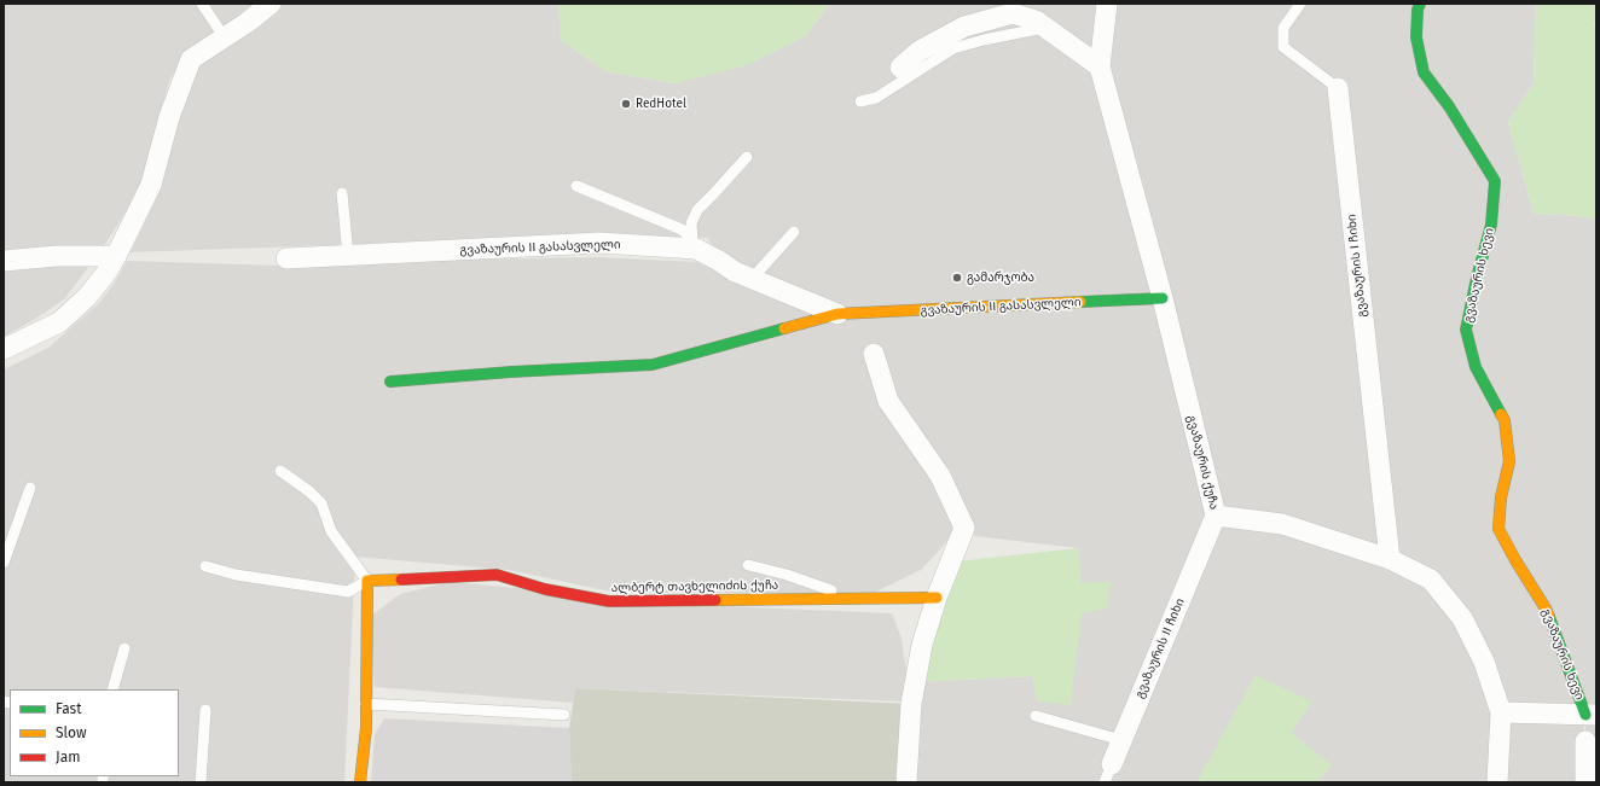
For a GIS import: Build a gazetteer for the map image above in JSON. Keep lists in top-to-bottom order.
{
  "streets": {
    "street": [
      "გვაზაურის II გასასვლელი",
      "გვაზაურის I ჩიხი",
      "გვაზაურის ხევი",
      "გვაზაურის ქუჩა",
      "ალბერტ თავხელიძის ქუჩა",
      "გვაზაურის II ჩიხი"
    ]
  },
  "crossings": [
    ["გვაზაურის II გასასვლელი", "გვაზაურის ქუჩა"],
    ["გვაზაურის I ჩიხი", "გვაზაურის ქუჩა"],
    ["გვაზაურის ქუჩა", "გვაზაურის II ჩიხი"]
  ],
  "places": ["RedHotel", "გამარჯობა"],
  "legend": ["Fast", "Slow", "Jam"]
}
